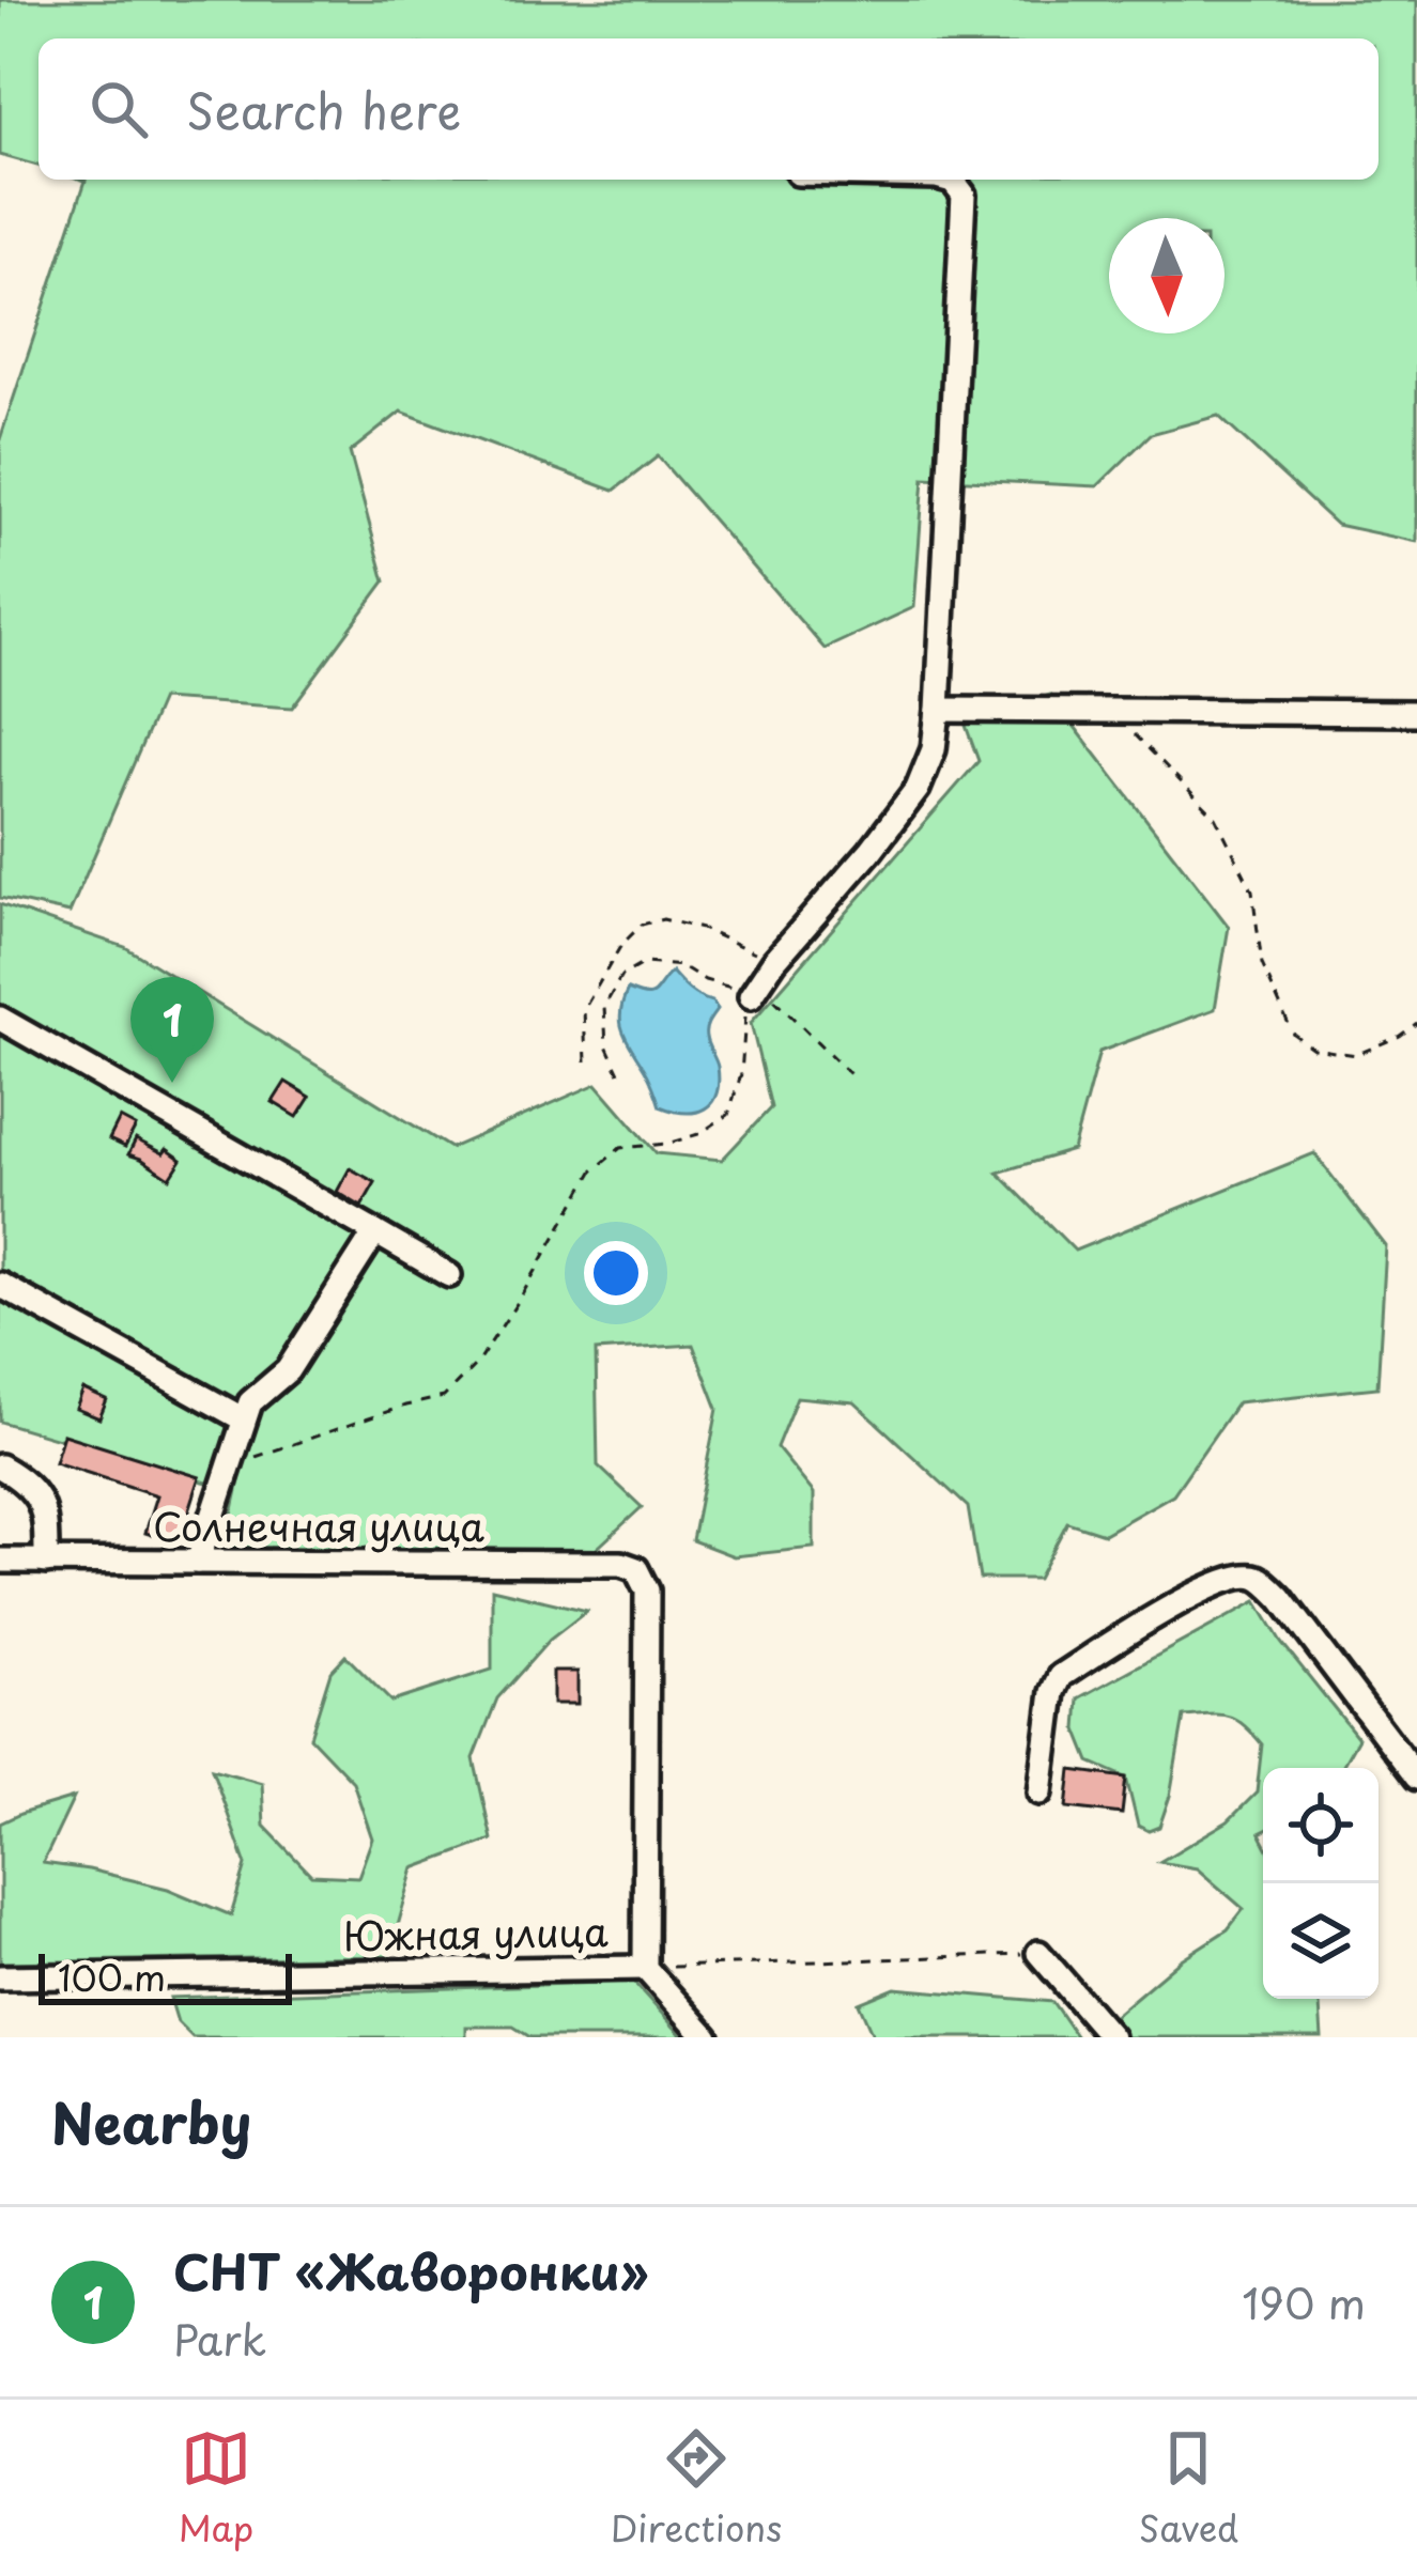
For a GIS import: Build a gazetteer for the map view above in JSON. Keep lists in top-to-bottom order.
{
  "streets": {
    "street": ["Солнечная улица", "Южная улица"]
  },
  "crossings": [
    ["Солнечная улица", "Южная улица"]
  ],
  "scale_bar": "100 m",
  "north": "bottom",
  "page": {
    "search": "Search here",
    "pins": "1",
    "scale": "100 m",
    "heading": "Nearby",
    "list": [
      {
        "mark": "1",
        "name": "СНТ «Жаворонки»",
        "note": "Park",
        "value": "190 m"
      }
    ],
    "nav": ["Map", "Directions", "Saved"]
  }
}
